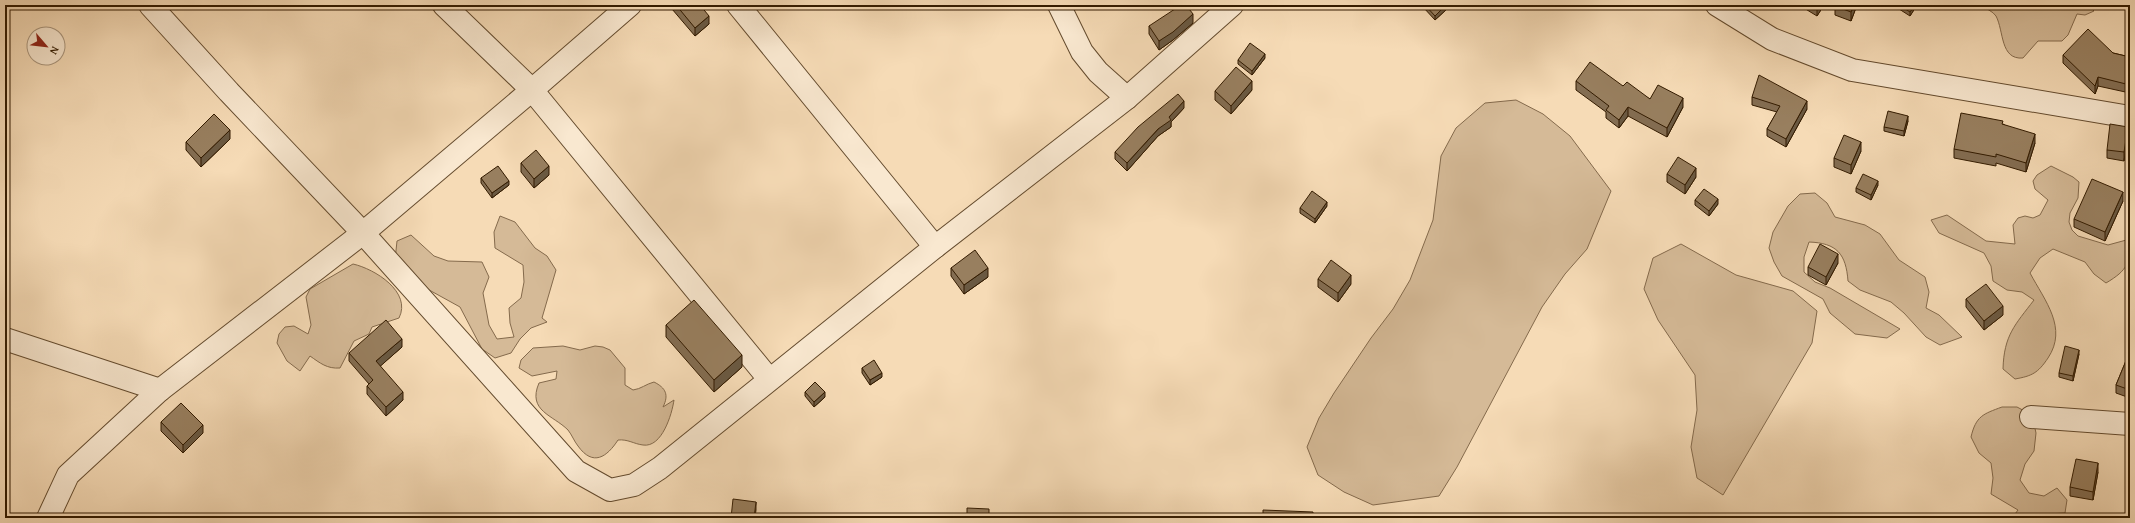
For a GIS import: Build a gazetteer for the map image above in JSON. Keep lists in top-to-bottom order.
{
  "north": "bottom right"
}
